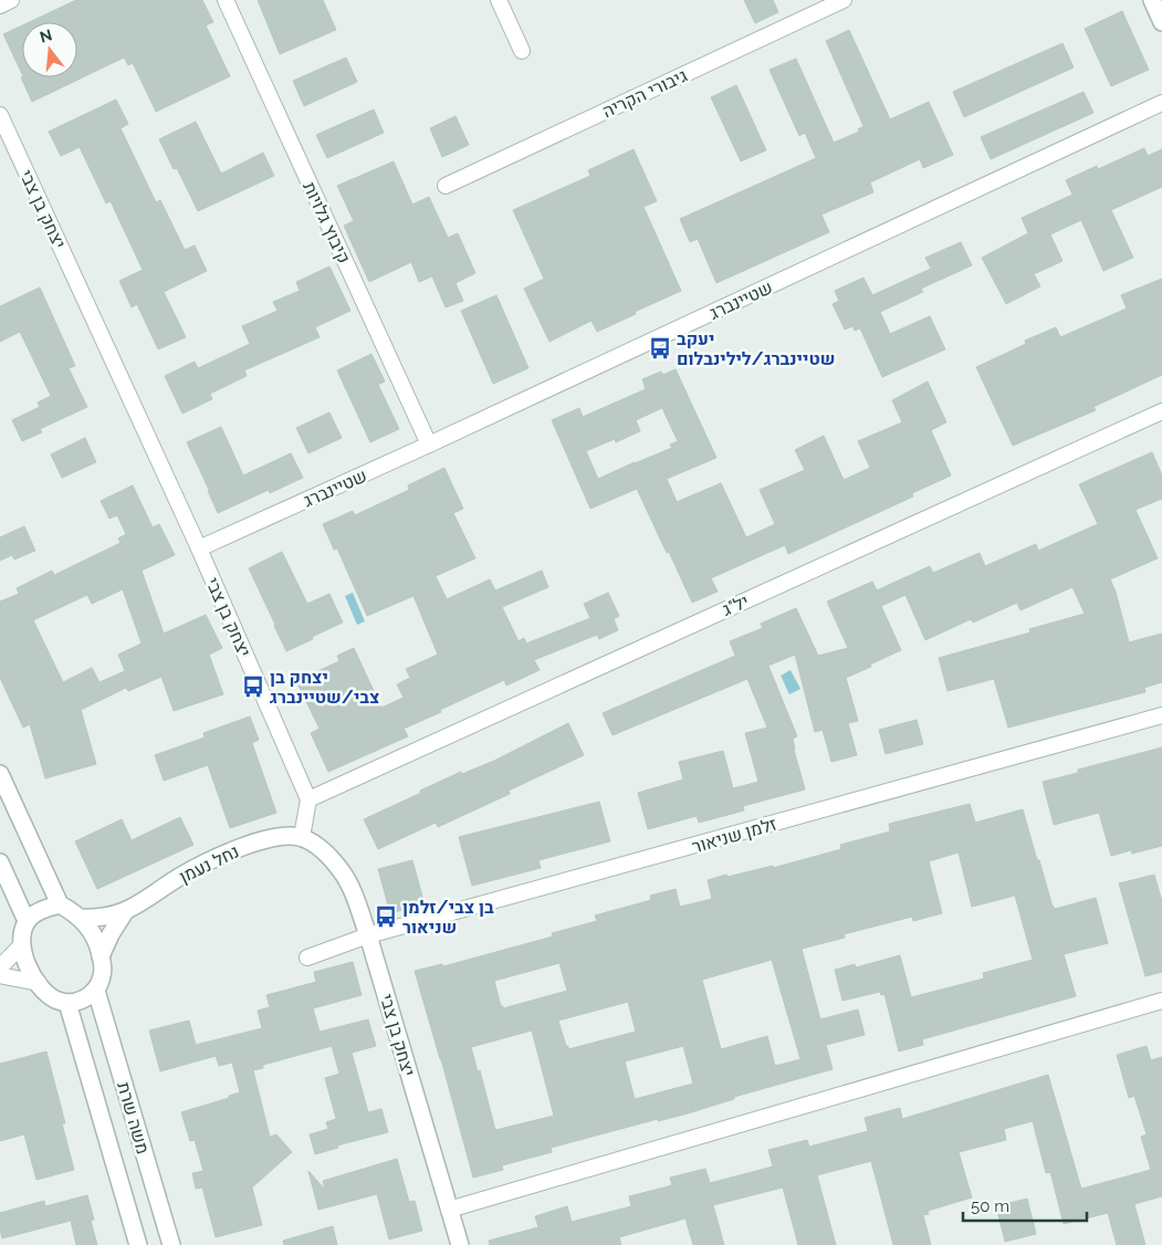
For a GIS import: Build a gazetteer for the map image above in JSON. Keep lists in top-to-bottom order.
{
  "streets": {
    "street": [
      "גיבורי הקריה",
      "יצחק בן צבי",
      "קיבוץ גלויות",
      "שטיינברג",
      "יל\"ג",
      "זלמן שניאור",
      "נחל נעמן",
      "משה שרת"
    ]
  },
  "crossings": [
    ["יצחק בן צבי", "שטיינברג"],
    ["יצחק בן צבי", "יל\"ג"],
    ["יצחק בן צבי", "זלמן שניאור"],
    ["יצחק בן צבי", "נחל נעמן"],
    ["קיבוץ גלויות", "שטיינברג"],
    ["נחל נעמן", "משה שרת"]
  ],
  "places": {
    "bus stop": ["יעקב שטיינברג/לילינבלום", "יצחק בן צבי/שטיינברג", "בן צבי/זלמן שניאור"]
  },
  "scale_bar": "50 m",
  "north": "top"
}
